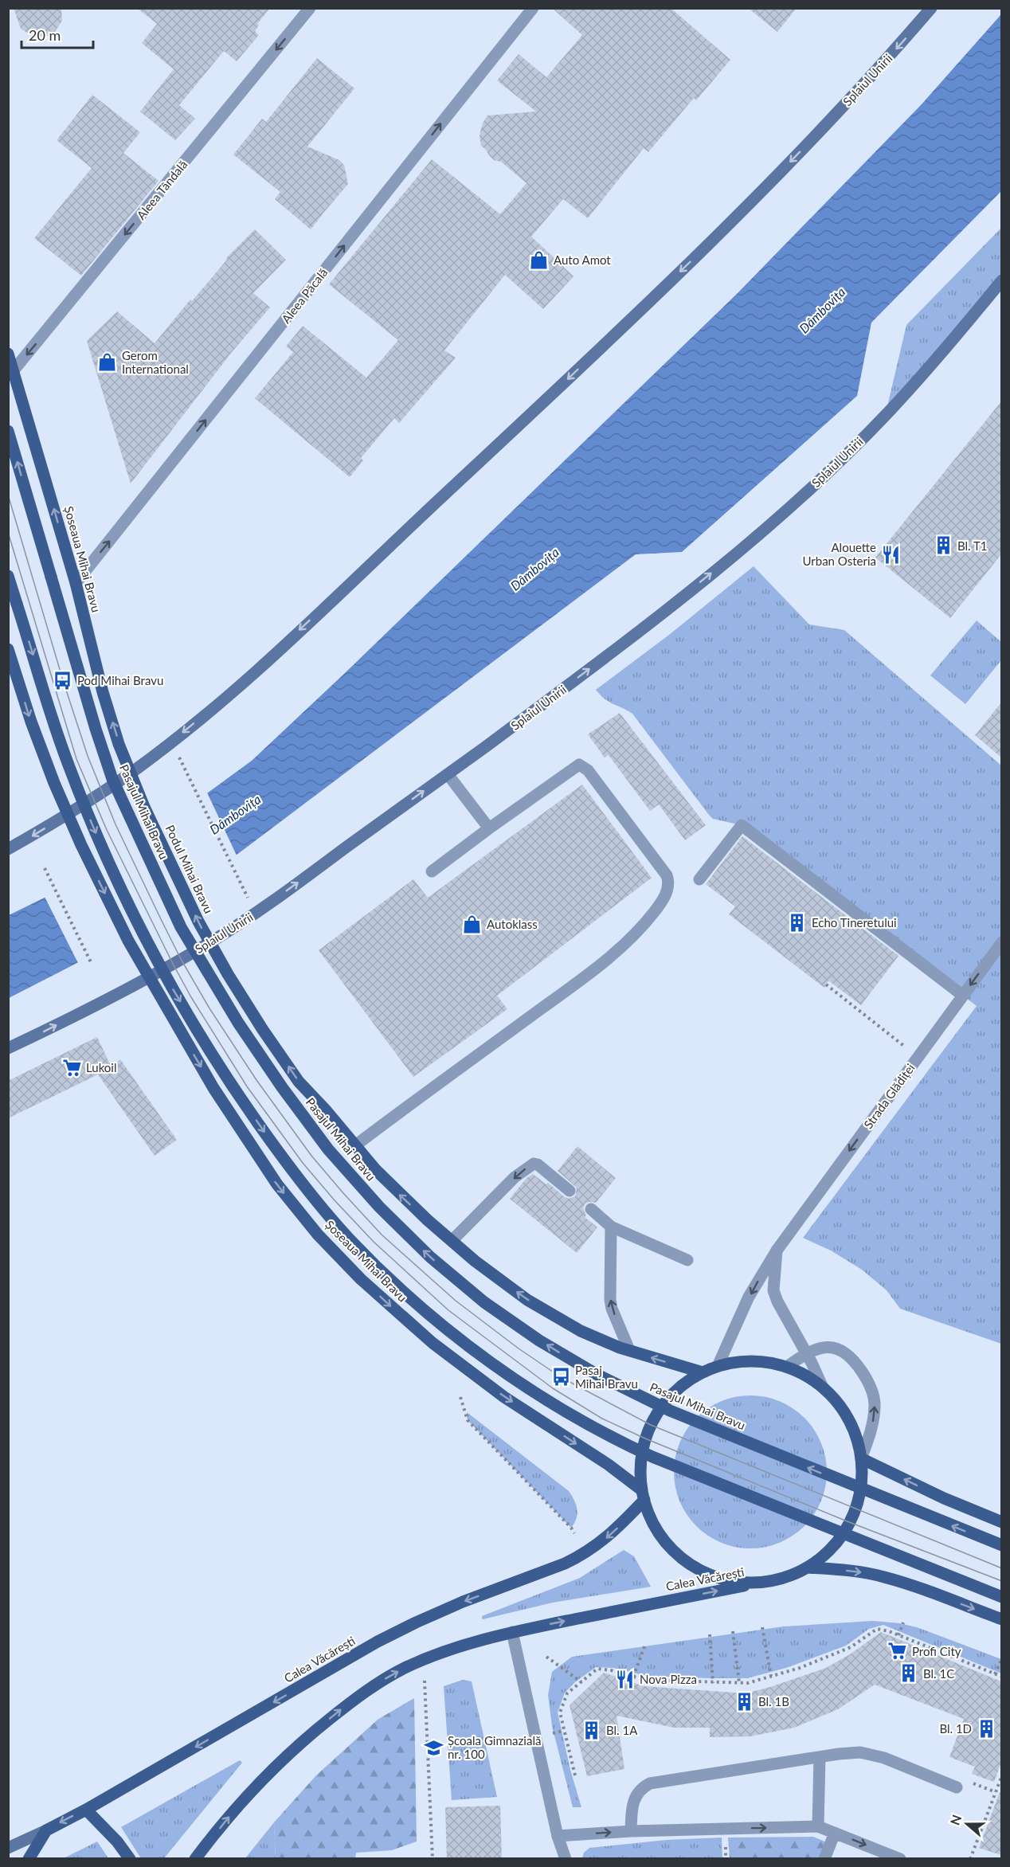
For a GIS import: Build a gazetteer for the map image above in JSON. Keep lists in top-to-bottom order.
{
  "streets": {
    "main road": [
      "Splaiul Unirii",
      "Șoseaua Mihai Bravu",
      "Pasajul Mihai Bravu",
      "Podul Mihai Bravu",
      "Calea Văcărești"
    ],
    "street": ["Aleea Tândală", "Aleea Păcală", "Strada Glădiței"]
  },
  "crossings": [
    ["Splaiul Unirii", "Șoseaua Mihai Bravu"],
    ["Splaiul Unirii", "Podul Mihai Bravu"],
    ["Aleea Tândală", "Șoseaua Mihai Bravu"],
    ["Aleea Păcală", "Șoseaua Mihai Bravu"],
    ["Șoseaua Mihai Bravu", "Podul Mihai Bravu"],
    ["Șoseaua Mihai Bravu", "Calea Văcărești"]
  ],
  "one_way": ["Aleea Tândală", "Aleea Păcală", "Strada Glădiței"],
  "water": ["Dâmbovița"],
  "places": {
    "shop": ["Auto Amot", "Gerom International", "Autoklass"],
    "building": [
      "Bl. T1",
      "Echo Tineretului",
      "Bl. 1C",
      "Bl. 1B",
      "Bl. 1D",
      "Bl. 1A"
    ],
    "restaurant": ["Alouette Urban Osteria", "Nova Pizza"],
    "bus stop": ["Pod Mihai Bravu", "Pasaj Mihai Bravu"],
    "supermarket": ["Lukoil", "Profi City"],
    "school or university": ["Școala Gimnazială nr. 100"]
  },
  "scale_bar": "20 m",
  "north": "left"
}
